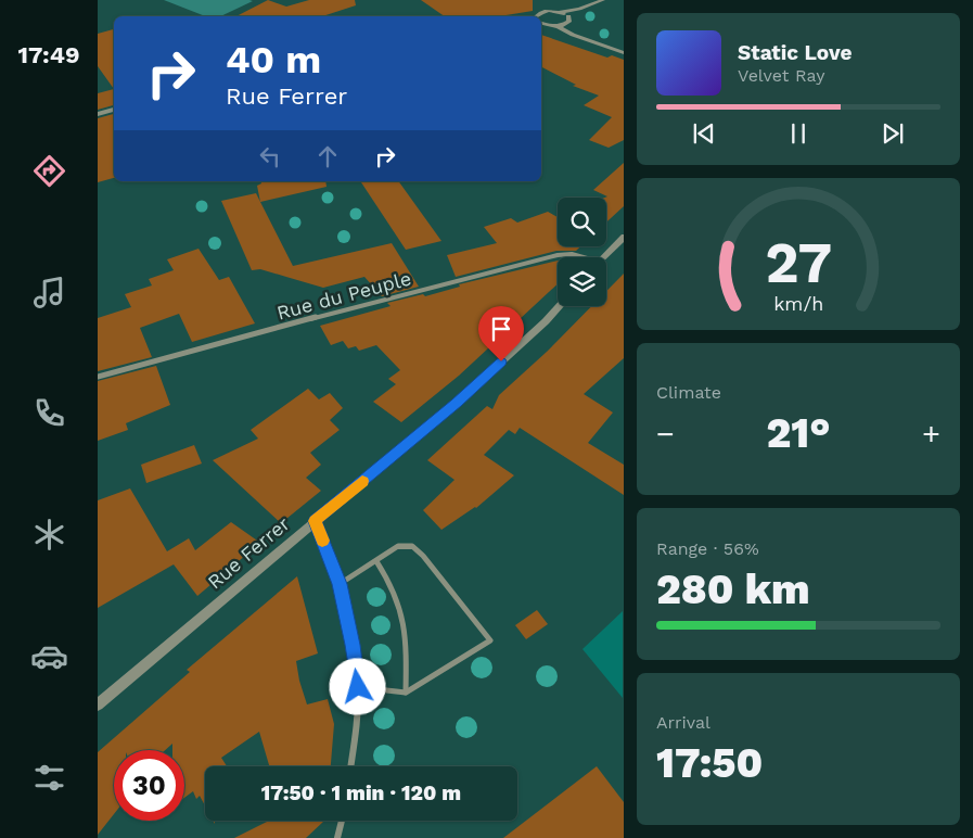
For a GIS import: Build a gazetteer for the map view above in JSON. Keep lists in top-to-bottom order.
{
  "streets": {
    "street": ["Rue du Peuple", "Rue Ferrer"]
  },
  "page": {
    "tabs": "17:49",
    "turn": ["40 m", "Rue Ferrer"],
    "song": ["Static Love", "Velvet Ray"],
    "tile": [
      "Climate",
      ["Range · 56%", "280 km"],
      ["Arrival", "17:50"]
    ],
    "heat": ["−", "21°", "+"],
    "limit": "30",
    "trip": "17:50 · 1 min · 120 m",
    "gauge": ["27", "km/h"]
  }
}
